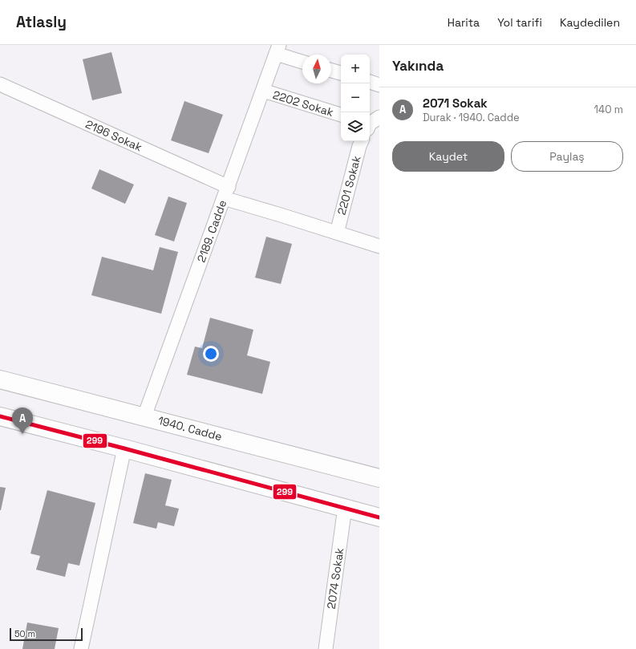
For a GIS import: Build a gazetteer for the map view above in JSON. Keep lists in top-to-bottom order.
{
  "streets": {
    "main road": ["1940. Cadde"],
    "street": [
      "2202 Sokak",
      "2196 Sokak",
      "2201 Sokak",
      "2189. Cadde",
      "2074 Sokak"
    ]
  },
  "crossings": [
    ["2202 Sokak", "2189. Cadde"],
    ["2196 Sokak", "2201 Sokak"],
    ["2196 Sokak", "2189. Cadde"],
    ["2189. Cadde", "1940. Cadde"]
  ],
  "lines": ["transit line 299"],
  "scale_bar": "50 m",
  "north": "top",
  "page": {
    "header": "Atlasly",
    "nav": ["Harita", "Yol tarifi", "Kaydedilen"],
    "heading": "Yakında",
    "map_buttons": ["+", "−"],
    "list": [
      {
        "mark": "A",
        "name": "2071 Sokak",
        "note": "Durak · 1940. Cadde",
        "value": "140 m"
      }
    ],
    "buttons": ["Kaydet", "Paylaş"],
    "pins": "A",
    "scale": "50 m"
  }
}
